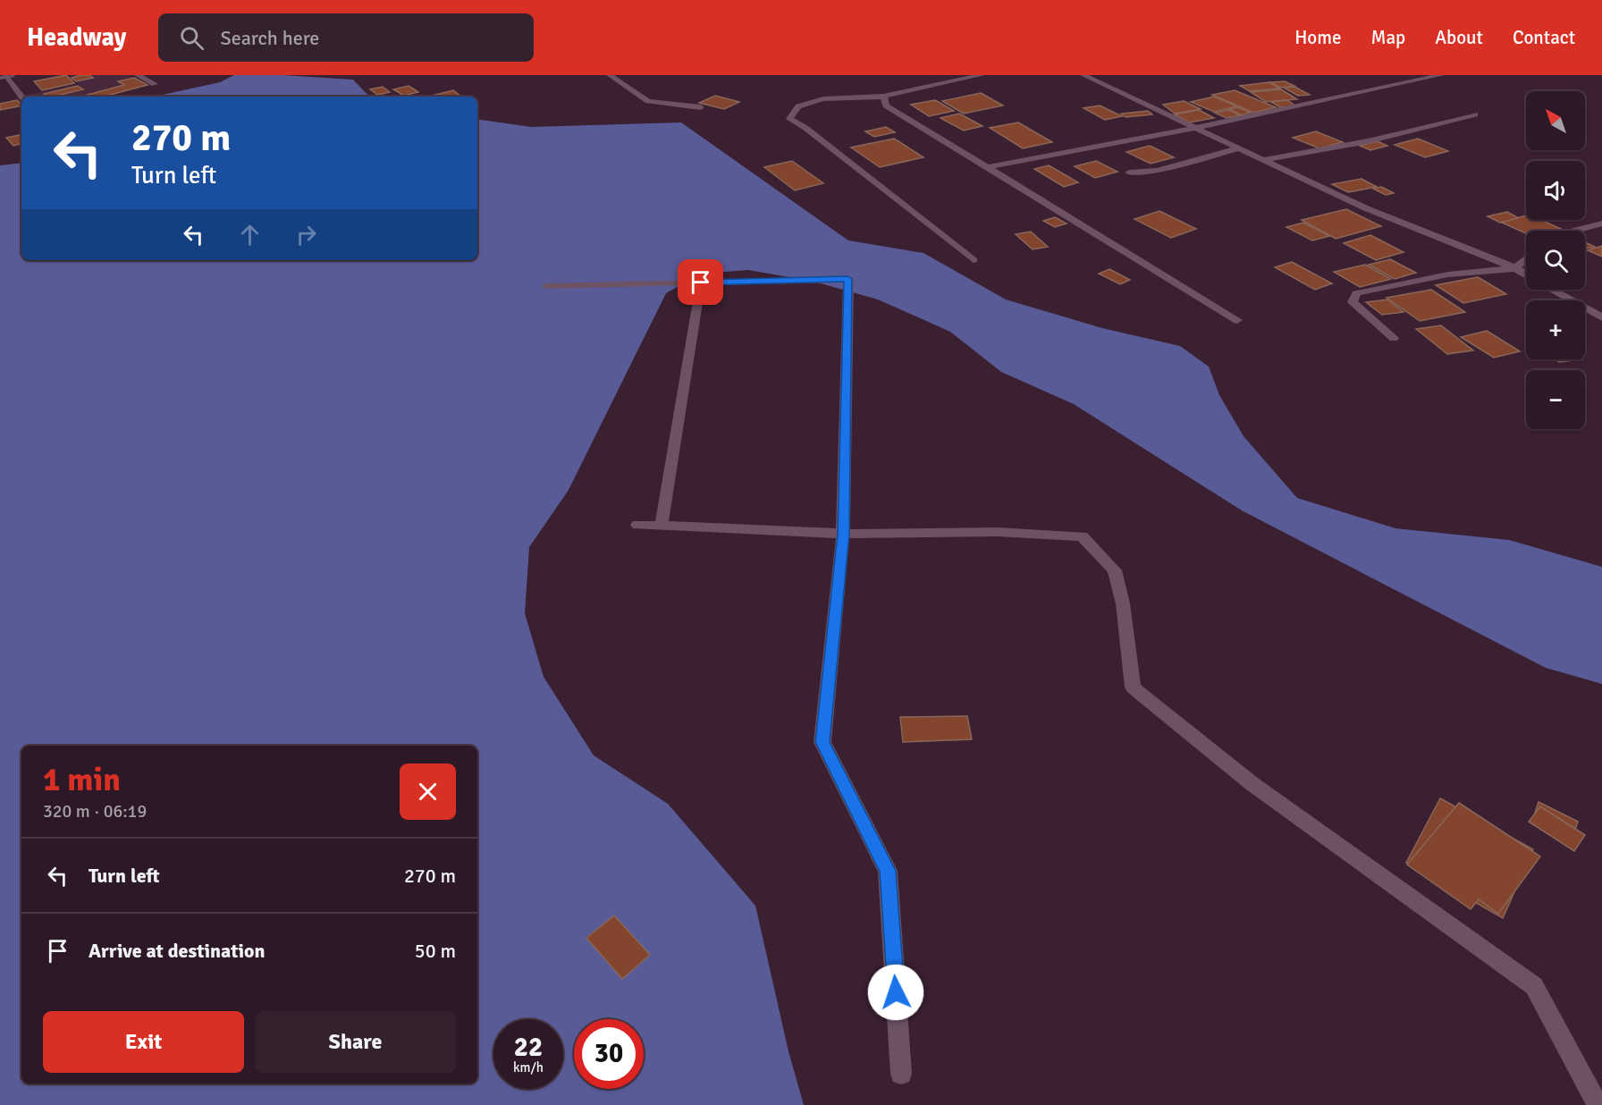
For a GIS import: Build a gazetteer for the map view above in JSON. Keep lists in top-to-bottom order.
{
  "north": "top left",
  "page": {
    "header": "Headway",
    "search": "Search here",
    "nav": [
      "Home",
      "Map",
      "About",
      "Contact"
    ],
    "map_buttons": ["+", "−"],
    "turn": ["270 m", "Turn left"],
    "heading": ["1 min", "320 m · 06:19"],
    "list": [
      {
        "name": "Turn left",
        "value": "270 m"
      },
      {
        "name": "Arrive at destination",
        "value": "50 m"
      }
    ],
    "buttons": ["Exit", "Share"],
    "speed": "22 km/h",
    "limit": "30"
  }
}
